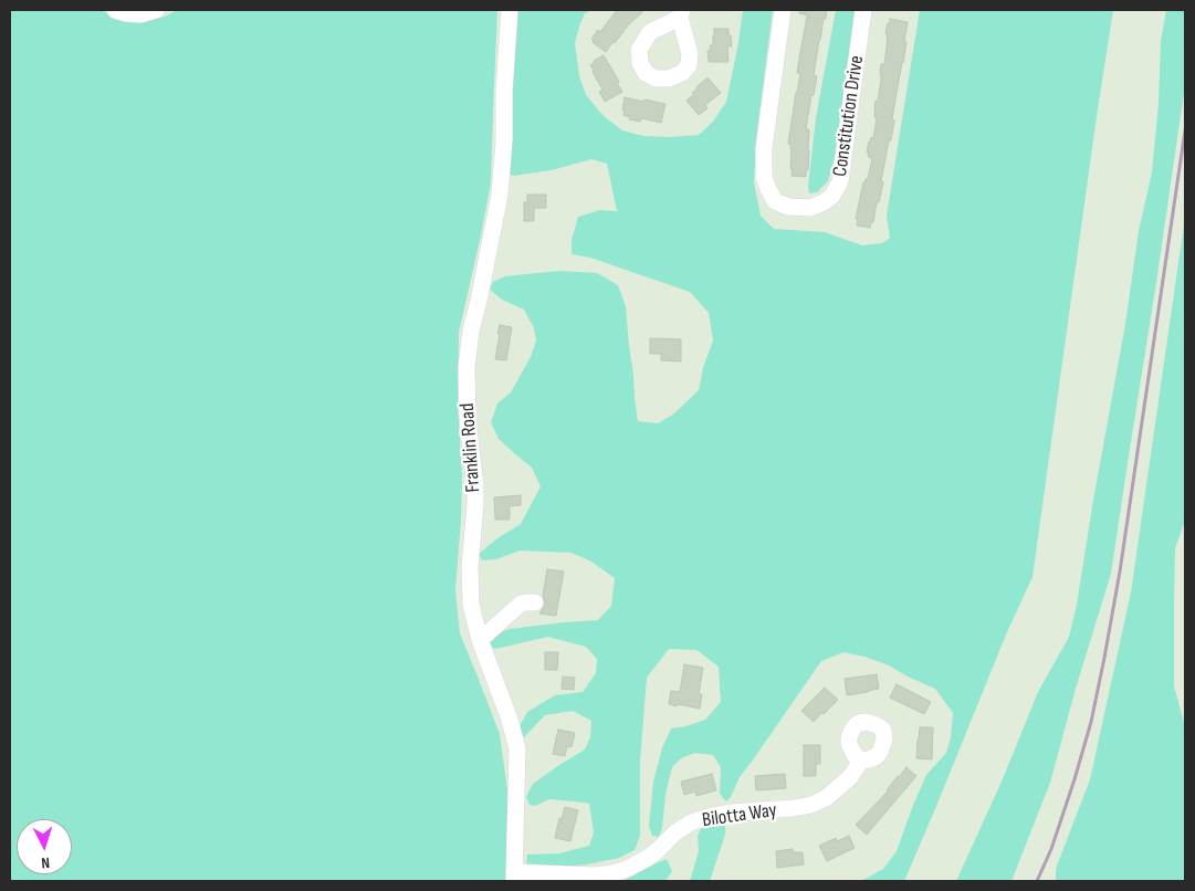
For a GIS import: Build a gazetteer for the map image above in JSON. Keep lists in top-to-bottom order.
{
  "streets": {
    "street": ["Constitution Drive", "Franklin Road", "Bilotta Way"]
  },
  "crossings": [
    ["Franklin Road", "Bilotta Way"]
  ],
  "north": "bottom"
}
